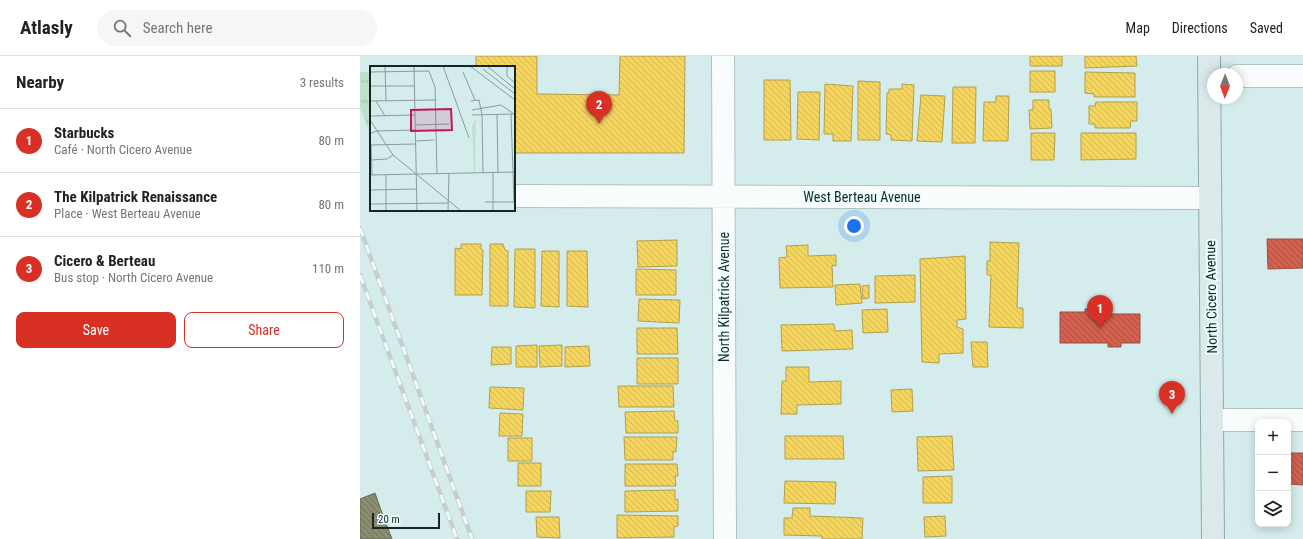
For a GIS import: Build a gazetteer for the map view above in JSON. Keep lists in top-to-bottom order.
{
  "streets": {
    "main road": ["North Cicero Avenue"],
    "street": ["West Berteau Avenue", "North Kilpatrick Avenue"]
  },
  "crossings": [
    ["West Berteau Avenue", "North Kilpatrick Avenue"],
    ["West Berteau Avenue", "North Cicero Avenue"]
  ],
  "scale_bar": "20 m",
  "north": "bottom",
  "page": {
    "header": "Atlasly",
    "search": "Search here",
    "nav": ["Map", "Directions", "Saved"],
    "heading": ["Nearby", "3 results"],
    "pins": ["2", "1", "3"],
    "list": [
      {
        "mark": "1",
        "name": "Starbucks",
        "note": "Café · North Cicero Avenue",
        "value": "80 m"
      },
      {
        "mark": "2",
        "name": "The Kilpatrick Renaissance",
        "note": "Place · West Berteau Avenue",
        "value": "80 m"
      },
      {
        "mark": "3",
        "name": "Cicero & Berteau",
        "note": "Bus stop · North Cicero Avenue",
        "value": "110 m"
      }
    ],
    "buttons": ["Save", "Share"],
    "map_buttons": ["+", "−"],
    "scale": "20 m"
  }
}
